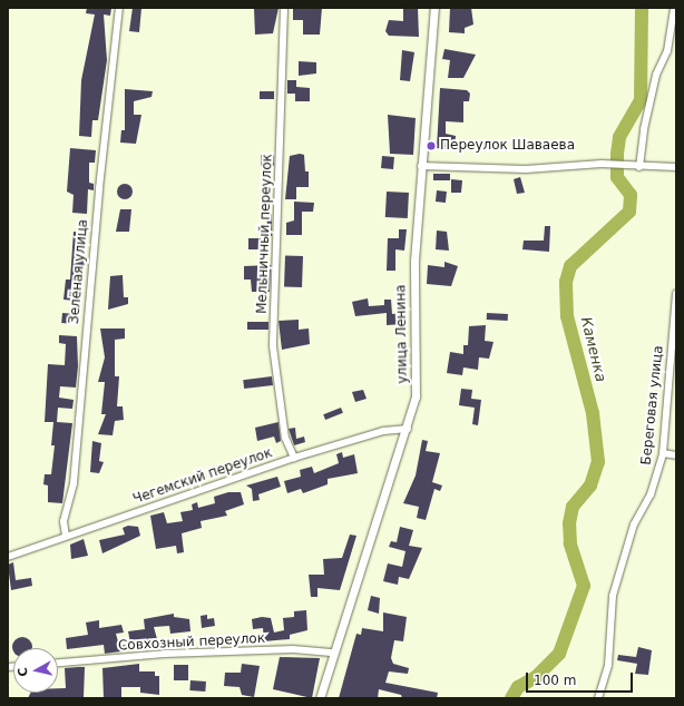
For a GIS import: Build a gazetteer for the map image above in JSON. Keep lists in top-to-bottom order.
{
  "streets": {
    "street": [
      "Мельничный переулок",
      "Зелёная улица",
      "улица Ленина",
      "Береговая улица",
      "Чегемский переулок",
      "Совхозный переулок"
    ]
  },
  "crossings": [
    ["Мельничный переулок", "Чегемский переулок"],
    ["Зелёная улица", "Чегемский переулок"],
    ["улица Ленина", "Чегемский переулок"],
    ["улица Ленина", "Совхозный переулок"]
  ],
  "water": ["Каменка"],
  "places": ["Переулок Шаваева"],
  "scale_bar": "100 m",
  "north": "left"
}
